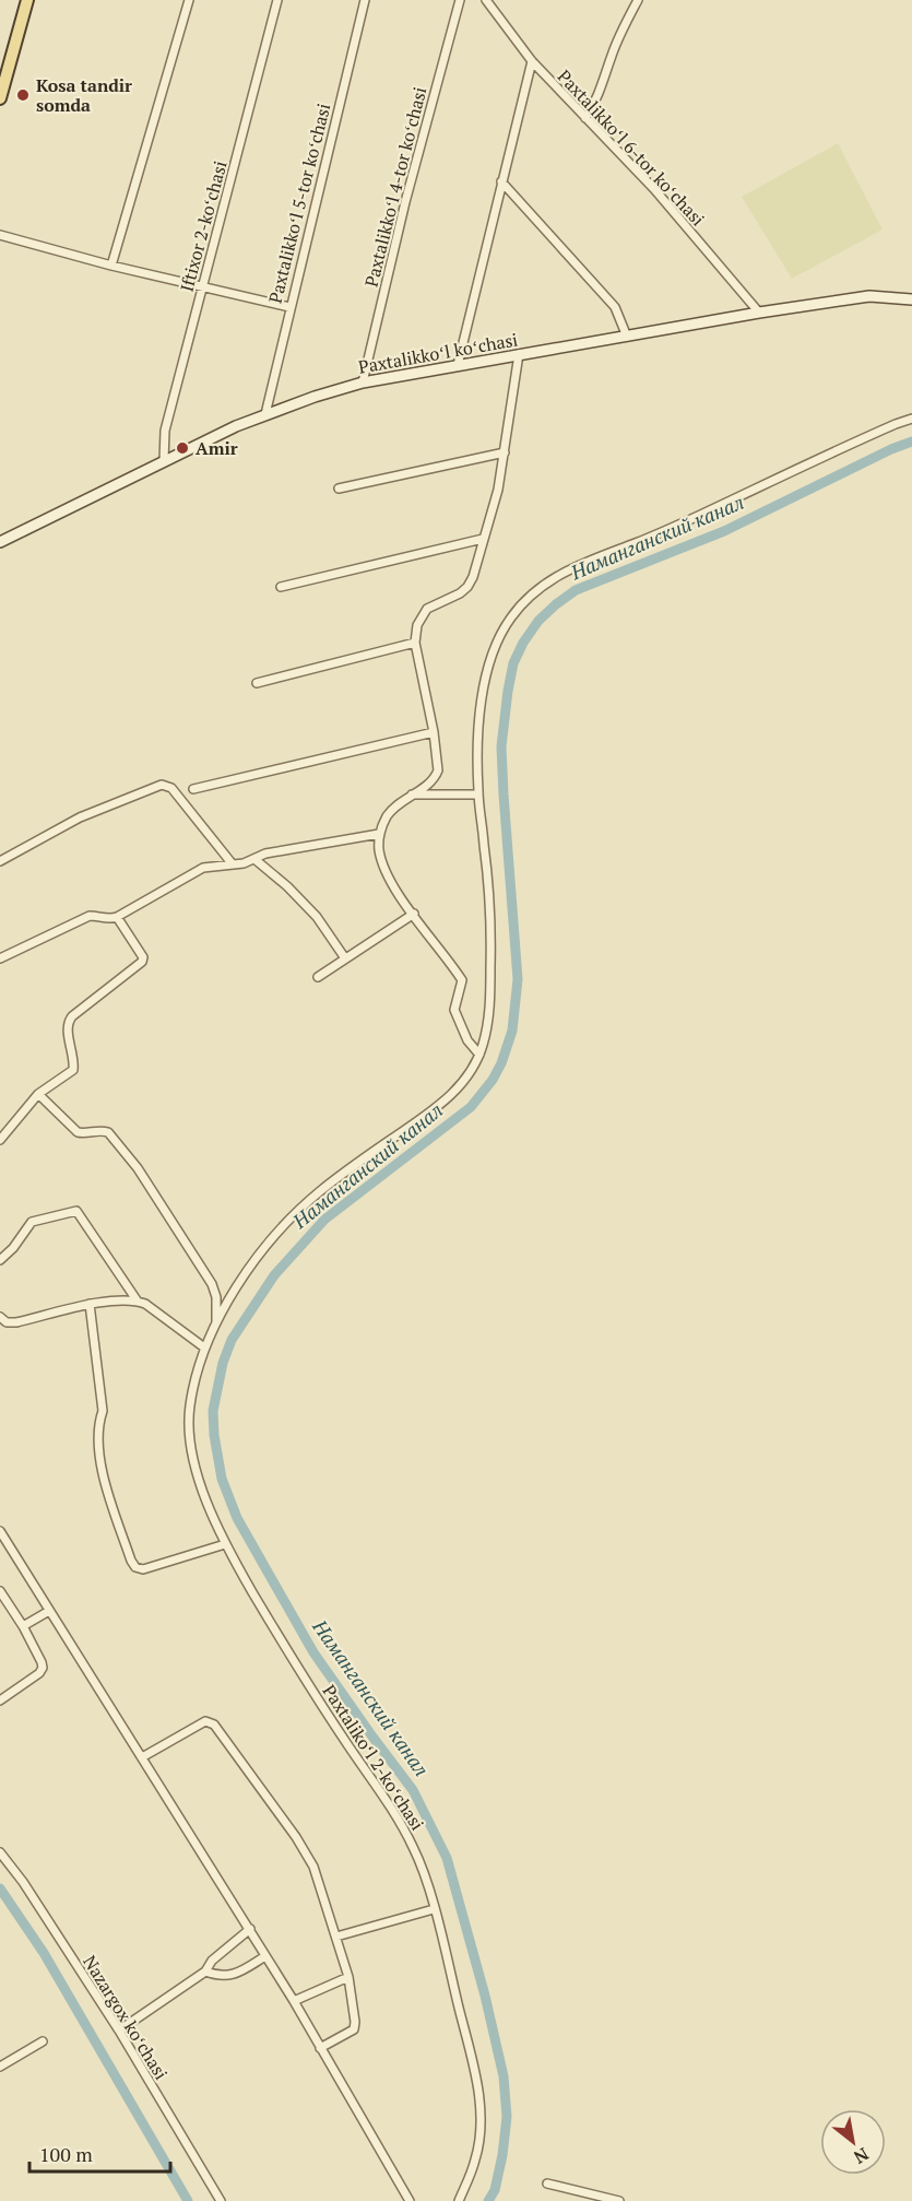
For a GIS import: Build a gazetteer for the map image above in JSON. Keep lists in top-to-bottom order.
{
  "streets": {
    "street": [
      "Paxtalikkoʻl 6-tor koʻchasi",
      "Paxtalikkoʻl 4-tor koʻchasi",
      "Paxtalikkoʻl 5-tor koʻchasi",
      "Iftixor 2-koʻchasi",
      "Paxtalikkoʻl koʻchasi",
      "Paxtalikoʻl 2-koʻchasi",
      "Nazargox koʻchasi"
    ]
  },
  "crossings": [
    ["Paxtalikkoʻl 6-tor koʻchasi", "Paxtalikkoʻl koʻchasi"],
    ["Paxtalikkoʻl 4-tor koʻchasi", "Paxtalikkoʻl koʻchasi"],
    ["Paxtalikkoʻl 5-tor koʻchasi", "Paxtalikkoʻl koʻchasi"],
    ["Iftixor 2-koʻchasi", "Paxtalikkoʻl koʻchasi"]
  ],
  "water": ["Наманганский канал"],
  "places": ["Kosa tandir somda", "Amir"],
  "scale_bar": "100 m",
  "north": "bottom right"
}
